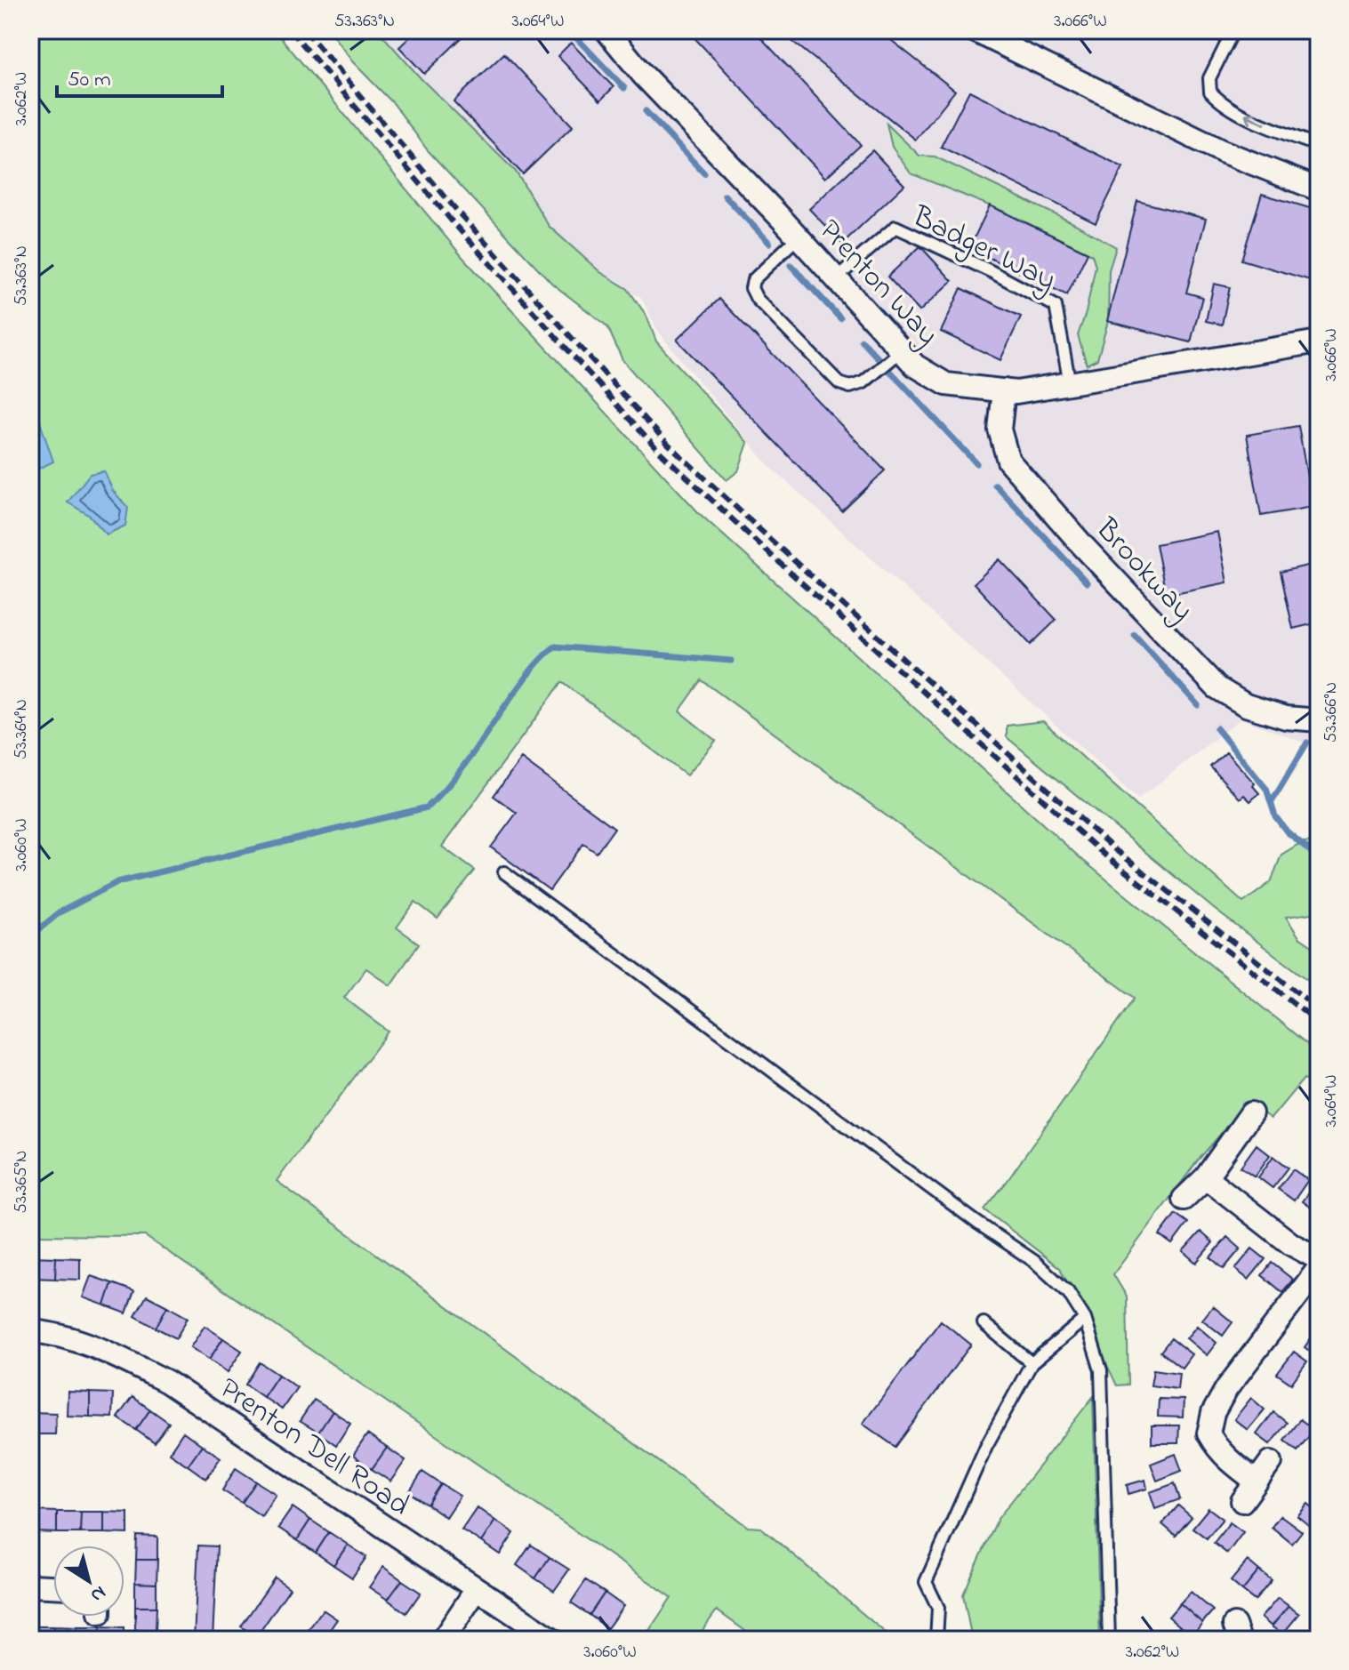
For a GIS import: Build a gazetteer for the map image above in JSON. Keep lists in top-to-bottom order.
{
  "streets": {
    "street": ["Prenton Way", "Brookway", "Prenton Dell Road"],
    "lane": ["Badger Way"]
  },
  "crossings": [
    ["Badger Way", "Prenton Way"],
    ["Prenton Way", "Brookway"]
  ],
  "scale_bar": "50 m",
  "north": "bottom right",
  "coordinates": [
    "53.363°N",
    "3.064°W",
    "3.066°W",
    "3.062°W",
    "53.366°N",
    "53.364°N",
    "3.060°W",
    "53.365°N"
  ]
}
